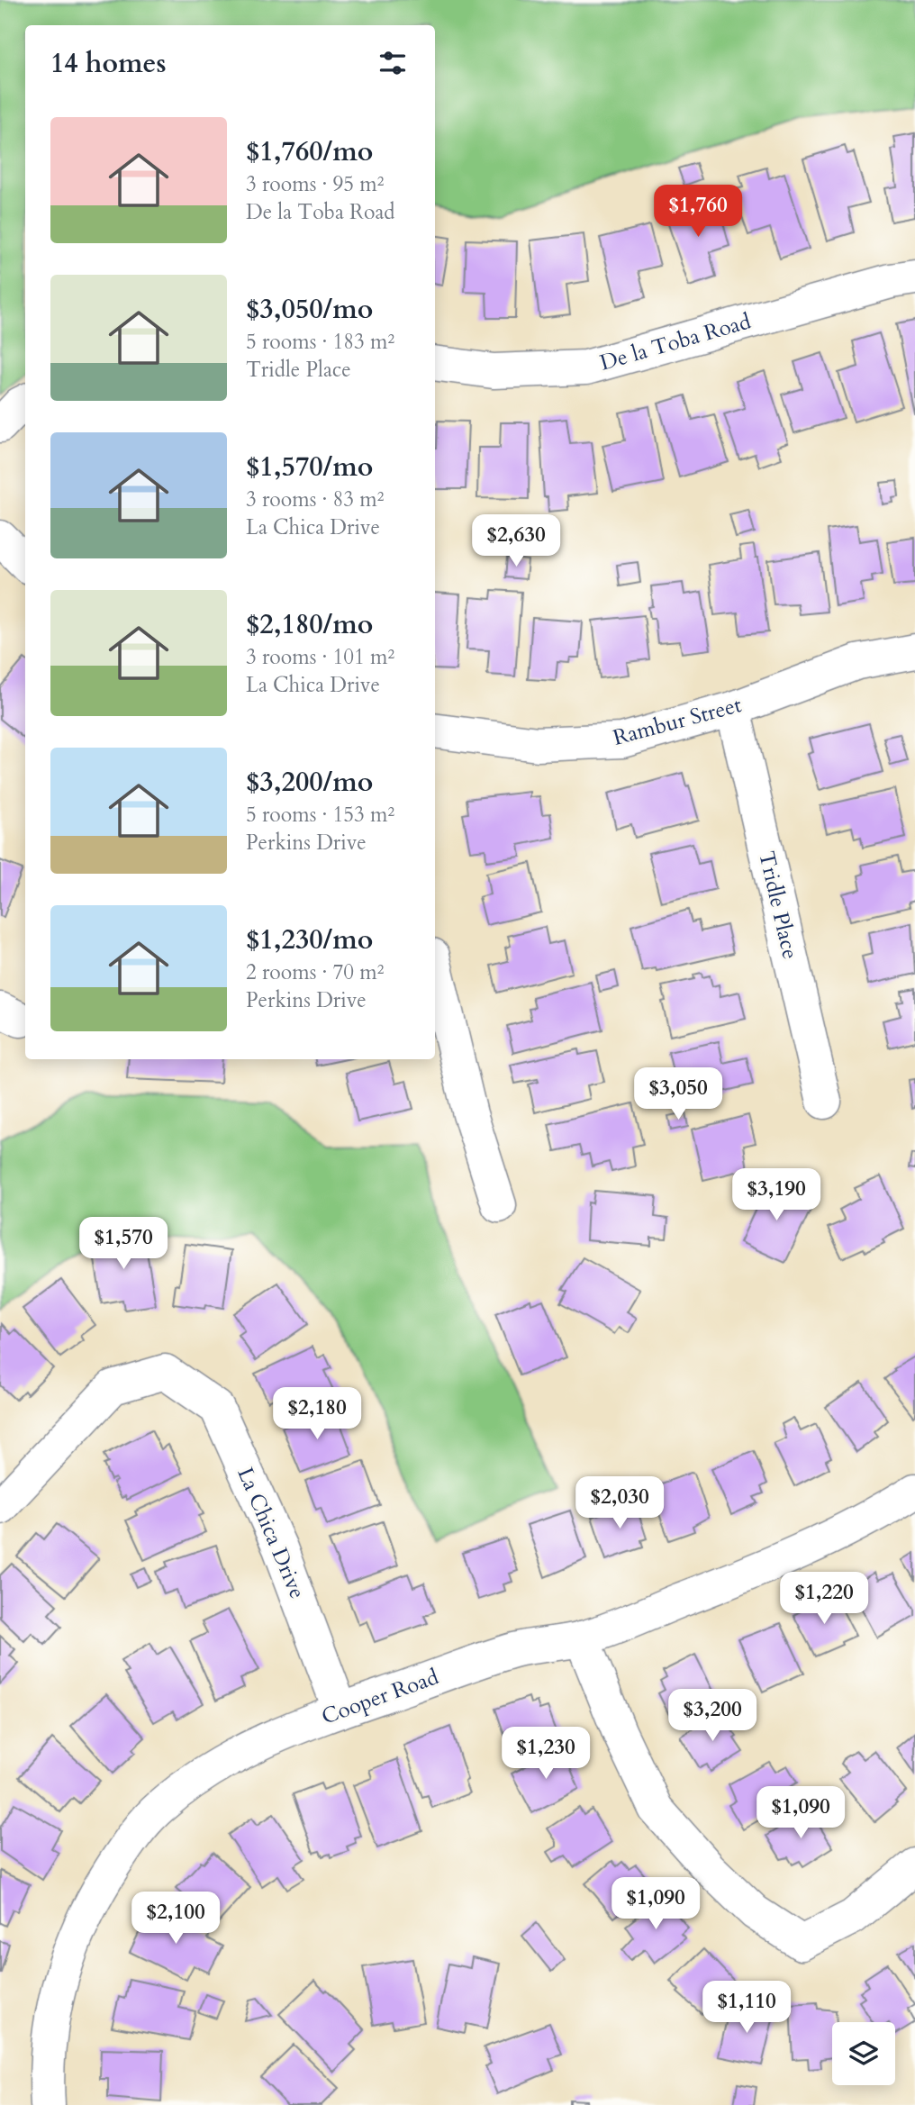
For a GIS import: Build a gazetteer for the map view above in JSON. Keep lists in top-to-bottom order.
{
  "streets": {
    "street": [
      "De la Toba Road",
      "Rambur Street",
      "Tridle Place",
      "La Chica Drive",
      "Cooper Road"
    ]
  },
  "crossings": [
    ["Rambur Street", "Tridle Place"],
    ["La Chica Drive", "Cooper Road"]
  ],
  "page": {
    "heading": "14 homes",
    "list": [
      {
        "name": "$1,760/mo",
        "note": "3 rooms · 95 m² · De la Toba Road"
      },
      {
        "name": "$3,050/mo",
        "note": "5 rooms · 183 m² · Tridle Place"
      },
      {
        "name": "$1,570/mo",
        "note": "3 rooms · 83 m² · La Chica Drive"
      },
      {
        "name": "$2,180/mo",
        "note": "3 rooms · 101 m² · La Chica Drive"
      },
      {
        "name": "$3,200/mo",
        "note": "5 rooms · 153 m² · Perkins Drive"
      },
      {
        "name": "$1,230/mo",
        "note": "2 rooms · 70 m² · Perkins Drive"
      }
    ],
    "price": [
      "$1,760",
      "$2,630",
      "$3,050",
      "$3,190",
      "$1,570",
      "$2,180",
      "$2,030",
      "$1,220",
      "$3,200",
      "$1,230",
      "$1,090",
      "$1,090",
      "$2,100",
      "$1,110"
    ]
  }
}
